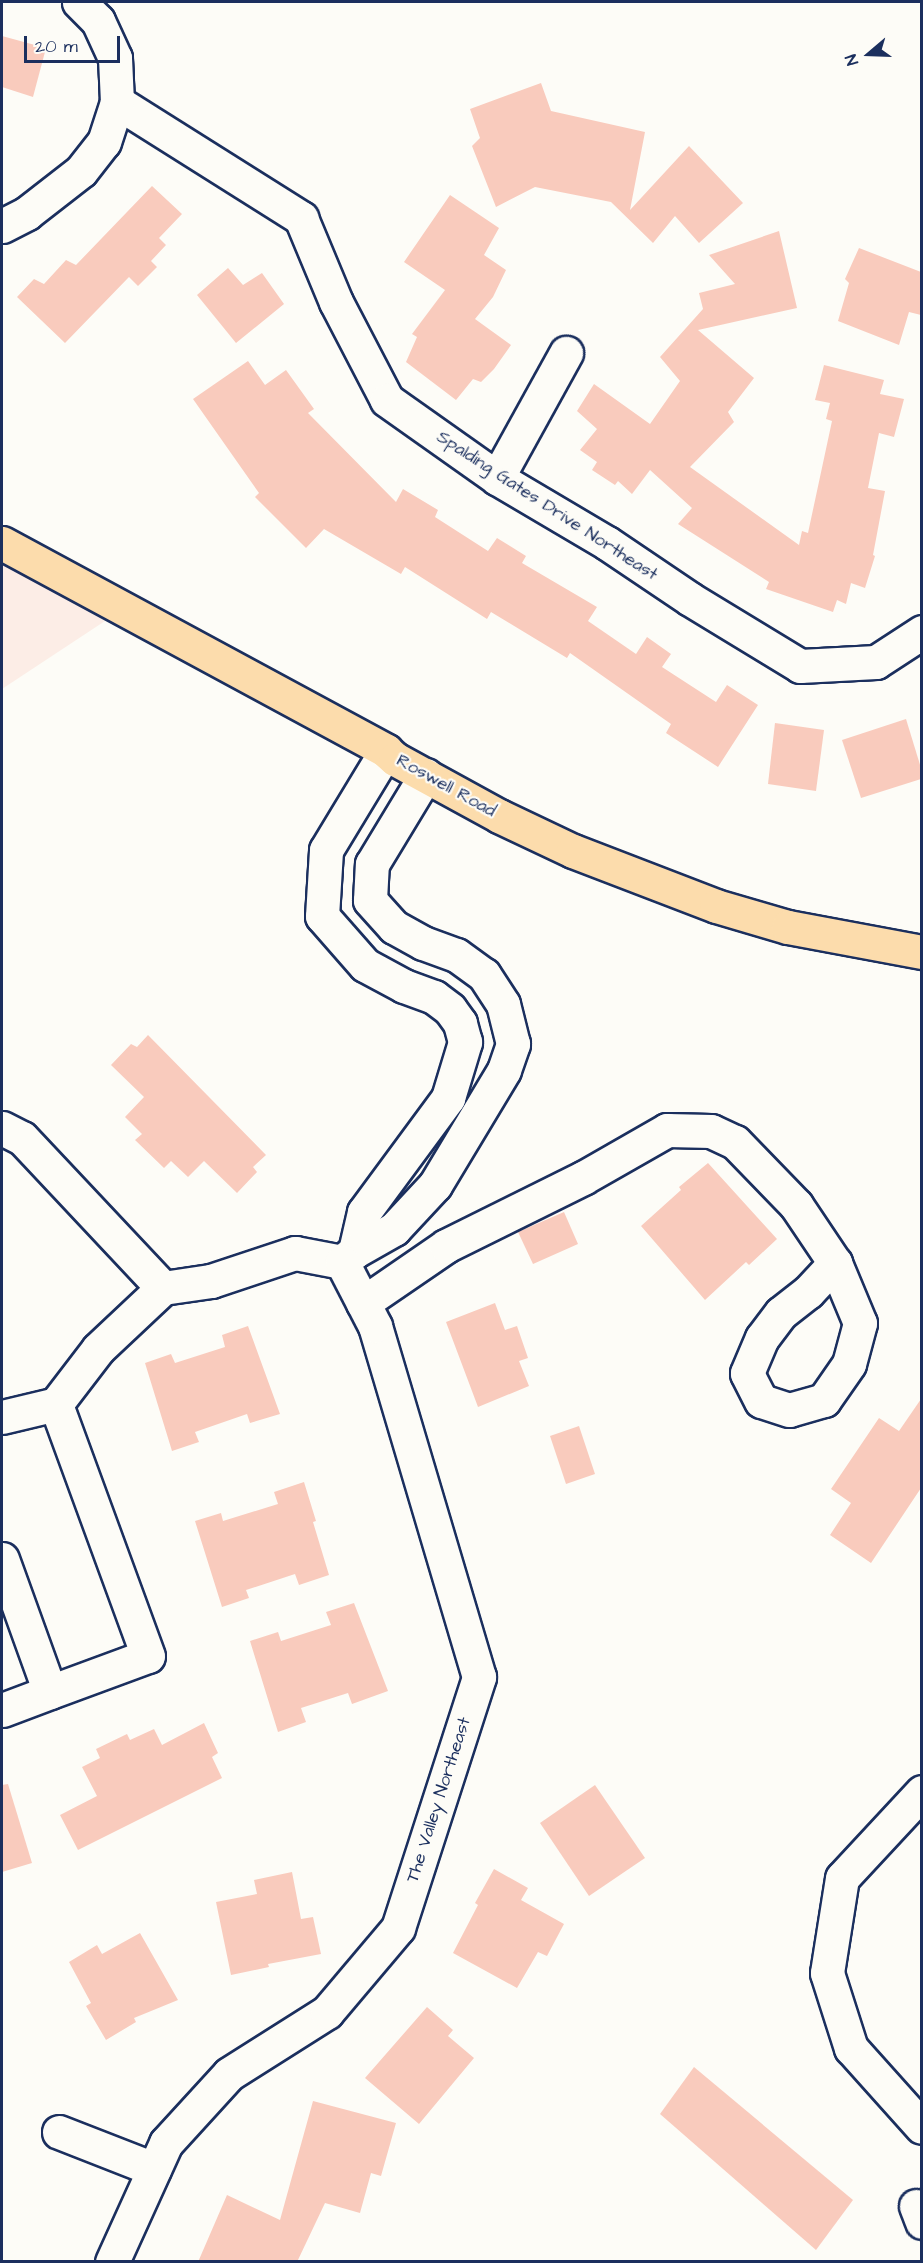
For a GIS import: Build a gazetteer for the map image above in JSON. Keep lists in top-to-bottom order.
{
  "streets": {
    "main road": ["Roswell Road"],
    "street": ["Spalding Gates Drive Northeast", "The Valley Northeast"]
  },
  "scale_bar": "20 m",
  "north": "left"
}
